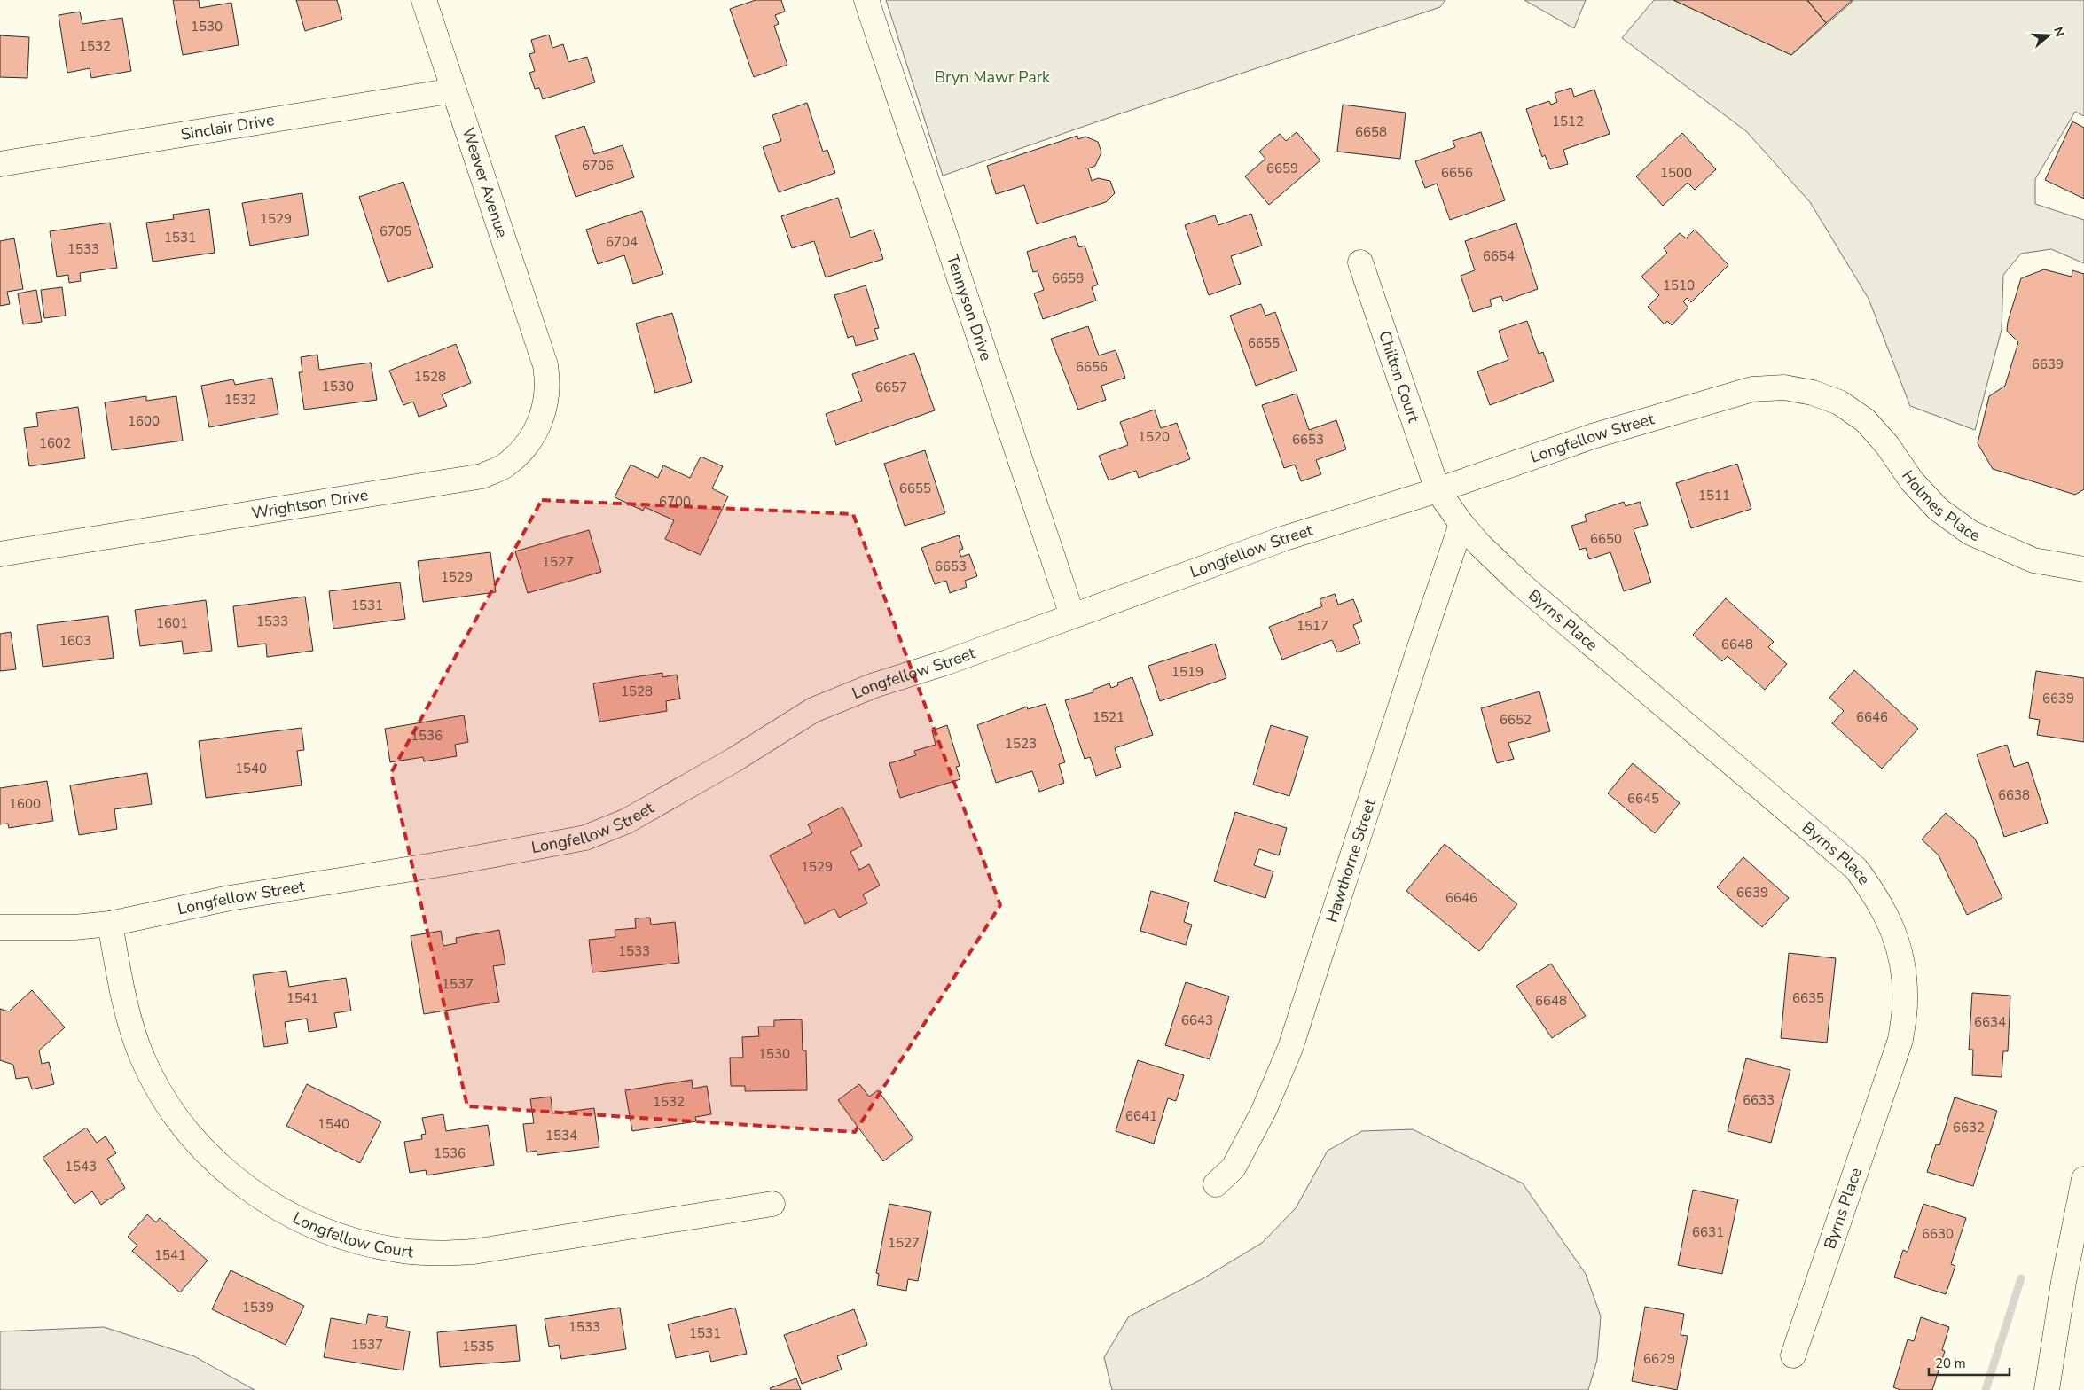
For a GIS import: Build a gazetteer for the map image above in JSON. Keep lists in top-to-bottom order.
{
  "streets": {
    "street": [
      "Sinclair Drive",
      "Weaver Avenue",
      "Tennyson Drive",
      "Chilton Court",
      "Longfellow Street",
      "Holmes Place",
      "Wrightson Drive",
      "Byrns Place",
      "Hawthorne Street",
      "Longfellow Court"
    ]
  },
  "crossings": [
    ["Sinclair Drive", "Weaver Avenue"],
    ["Weaver Avenue", "Wrightson Drive"],
    ["Tennyson Drive", "Longfellow Street"],
    ["Chilton Court", "Longfellow Street"],
    ["Chilton Court", "Byrns Place"],
    ["Longfellow Street", "Holmes Place"],
    ["Longfellow Street", "Byrns Place"],
    ["Longfellow Street", "Longfellow Court"],
    ["Byrns Place", "Hawthorne Street"]
  ],
  "parks": ["Bryn Mawr Park"],
  "house_numbers": [
    "1530",
    "1532",
    "1512",
    "6658",
    "6706",
    "6659",
    "6656",
    "1500",
    "1529",
    "6705",
    "1531",
    "6704",
    "1533",
    "6654",
    "6658",
    "1510",
    "6655",
    "6639",
    "6656",
    "1528",
    "1530",
    "6657",
    "1532",
    "1600",
    "1520",
    "6653",
    "1602",
    "6655",
    "1511",
    "6700",
    "6650",
    "1527",
    "6653",
    "1529",
    "1531",
    "1533",
    "1601",
    "1517",
    "1603",
    "6648",
    "1519",
    "1528",
    "6639",
    "1521",
    "6646",
    "6652",
    "1536",
    "1523",
    "1540",
    "6638",
    "6645",
    "1600",
    "1529",
    "6639",
    "6646",
    "1533",
    "1537",
    "1541",
    "6635",
    "6648",
    "6643",
    "6634",
    "1530",
    "6633",
    "1532",
    "6641",
    "1540",
    "6632",
    "1534",
    "1536",
    "1543",
    "6631",
    "6630",
    "1527",
    "1541",
    "1539",
    "1533",
    "1531",
    "1537",
    "1535",
    "6629"
  ],
  "scale_bar": "20 m",
  "north": "right"
}
